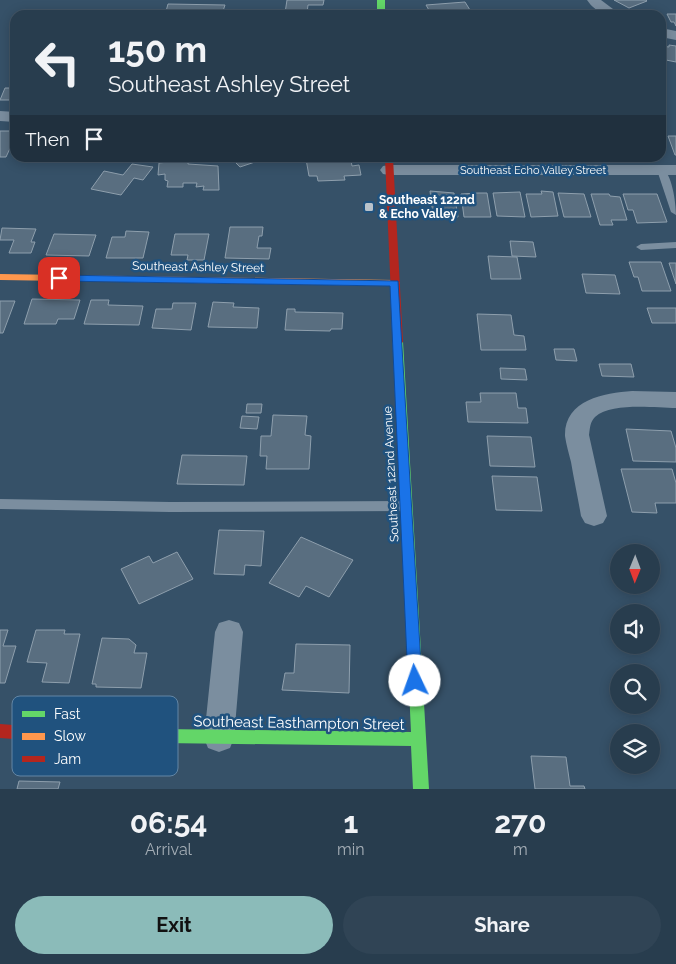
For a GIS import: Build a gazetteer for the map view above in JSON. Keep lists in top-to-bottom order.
{
  "streets": {
    "main road": ["Southeast Ashley Street", "Southeast 122nd Avenue", "Southeast Easthampton Street"],
    "street": ["Southeast Echo Valley Street"]
  },
  "crossings": [
    ["Southeast Echo Valley Street", "Southeast 122nd Avenue"],
    ["Southeast Ashley Street", "Southeast 122nd Avenue"],
    ["Southeast 122nd Avenue", "Southeast Easthampton Street"]
  ],
  "places": {
    "transit": ["Southeast 122nd & Echo Valley"]
  },
  "legend": ["Fast", "Slow", "Jam"],
  "north": "bottom",
  "page": {
    "turn": ["150 m", "Southeast Ashley Street"],
    "then": "Then",
    "eta": [
      "06:54",
      "Arrival",
      "1",
      "min",
      "270",
      "m"
    ],
    "buttons": ["Exit", "Share"]
  }
}
